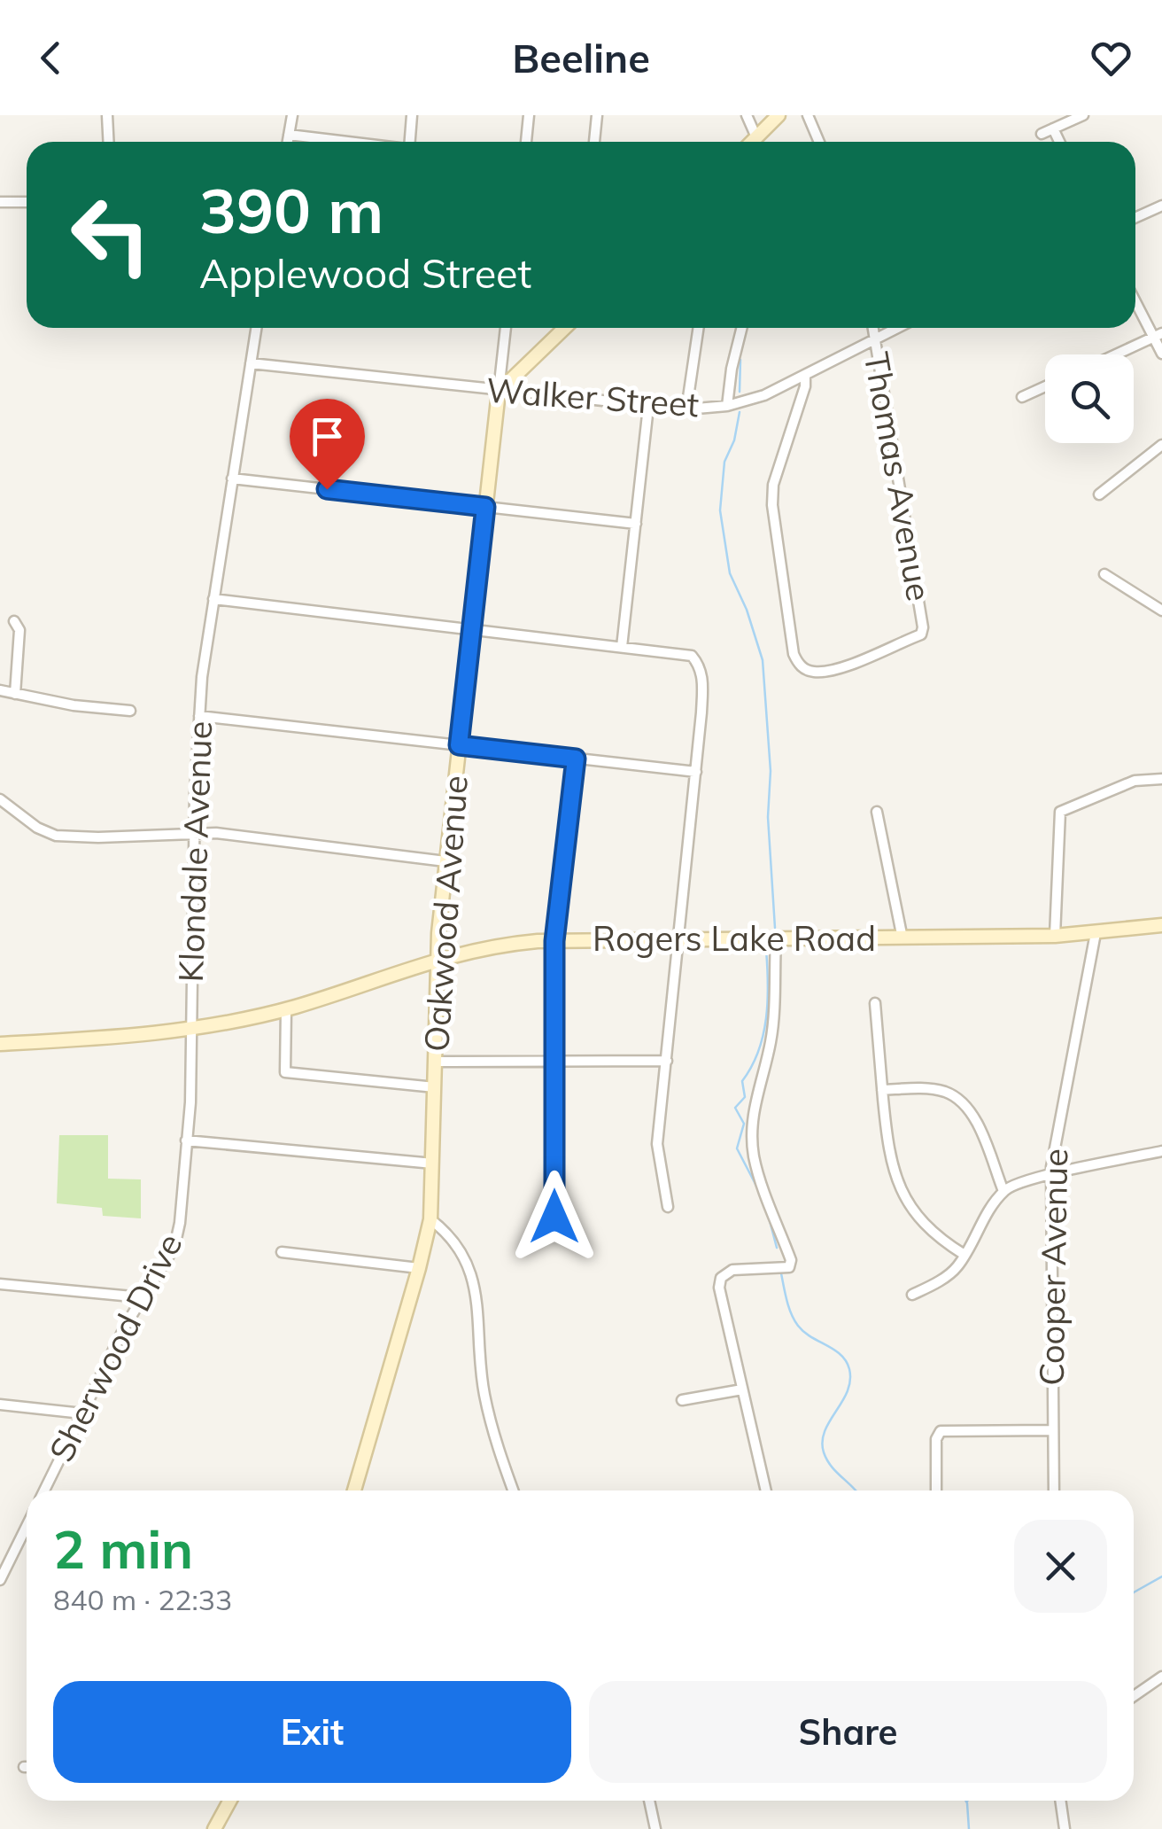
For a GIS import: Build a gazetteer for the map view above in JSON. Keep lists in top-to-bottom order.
{
  "streets": {
    "street": [
      "Walker Street",
      "Thomas Avenue",
      "Klondale Avenue",
      "Oakwood Avenue",
      "Rogers Lake Road",
      "Cooper Avenue",
      "Sherwood Drive"
    ]
  },
  "crossings": [
    ["Walker Street", "Thomas Avenue"],
    ["Walker Street", "Klondale Avenue"],
    ["Walker Street", "Oakwood Avenue"],
    ["Klondale Avenue", "Rogers Lake Road"],
    ["Klondale Avenue", "Sherwood Drive"],
    ["Oakwood Avenue", "Rogers Lake Road"],
    ["Rogers Lake Road", "Cooper Avenue"]
  ],
  "page": {
    "header": "Beeline",
    "turn": ["390 m", "Applewood Street"],
    "heading": ["2 min", "840 m · 22:33"],
    "buttons": ["Exit", "Share"]
  }
}
